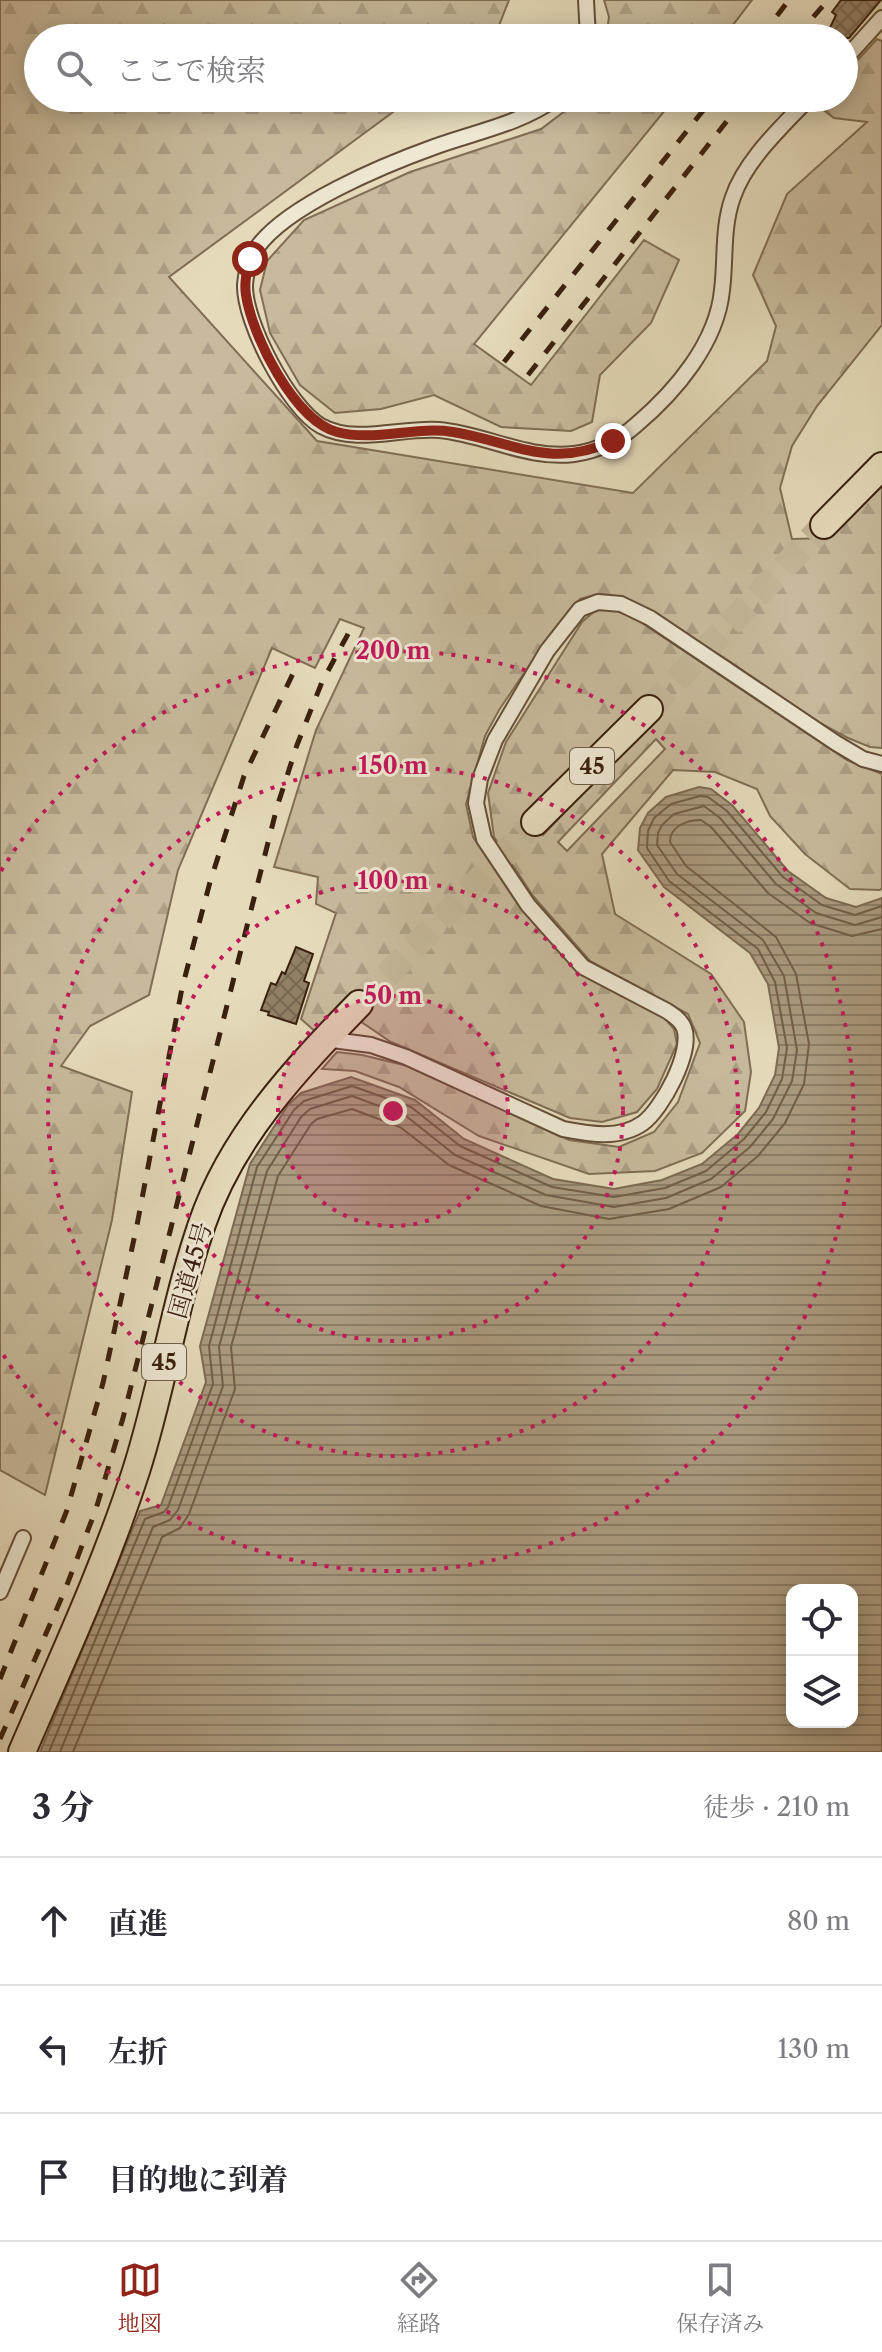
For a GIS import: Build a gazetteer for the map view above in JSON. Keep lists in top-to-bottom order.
{
  "streets": {
    "highway": ["45", "国道45号"]
  },
  "page": {
    "search": "ここで検索",
    "heading": ["3 分", "徒歩 · 210 m"],
    "list": [
      ["直進", "80 m"],
      ["左折", "130 m"],
      "目的地に到着"
    ],
    "nav": ["地図", "経路", "保存済み"]
  },
  "rings": [
    "200 m",
    "150 m",
    "100 m",
    "50 m"
  ]
}
